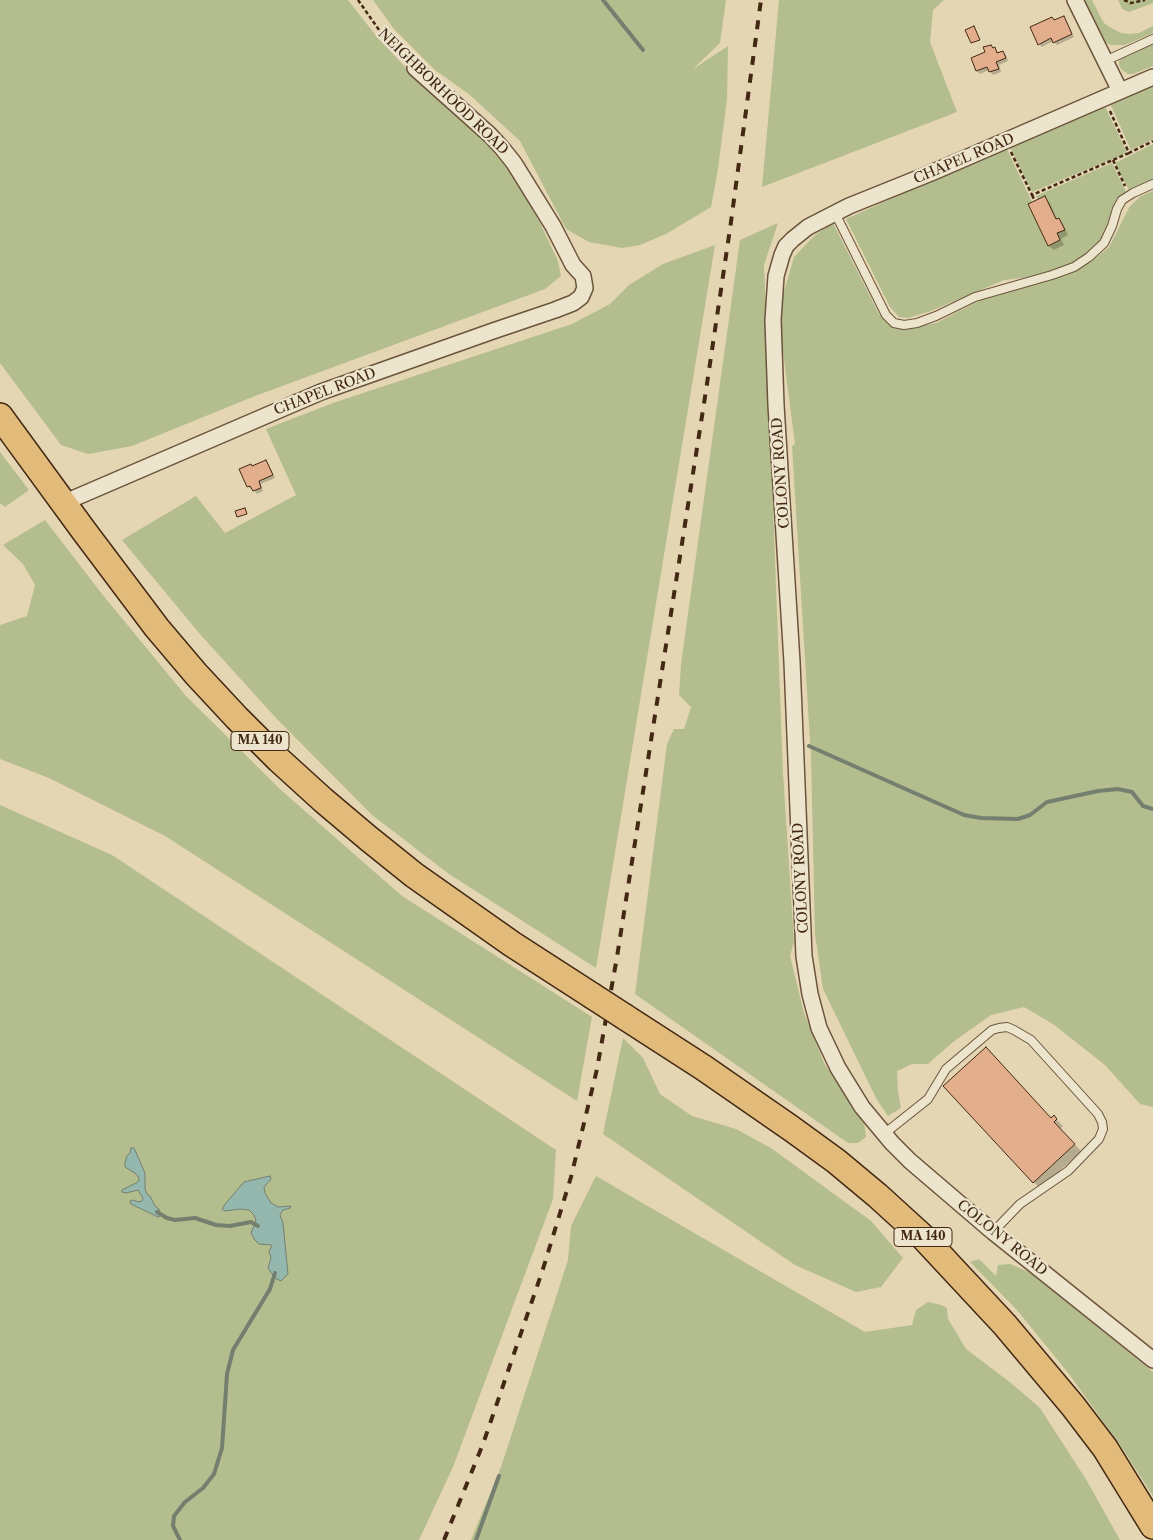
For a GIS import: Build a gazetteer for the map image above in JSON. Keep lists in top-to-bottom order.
{
  "streets": {
    "highway": ["MA 140"],
    "street": ["NEIGHBORHOOD ROAD", "CHAPEL ROAD", "COLONY ROAD"]
  },
  "crossings": [
    ["NEIGHBORHOOD ROAD", "CHAPEL ROAD"],
    ["CHAPEL ROAD", "COLONY ROAD"],
    ["CHAPEL ROAD", "MA 140"]
  ]
}
